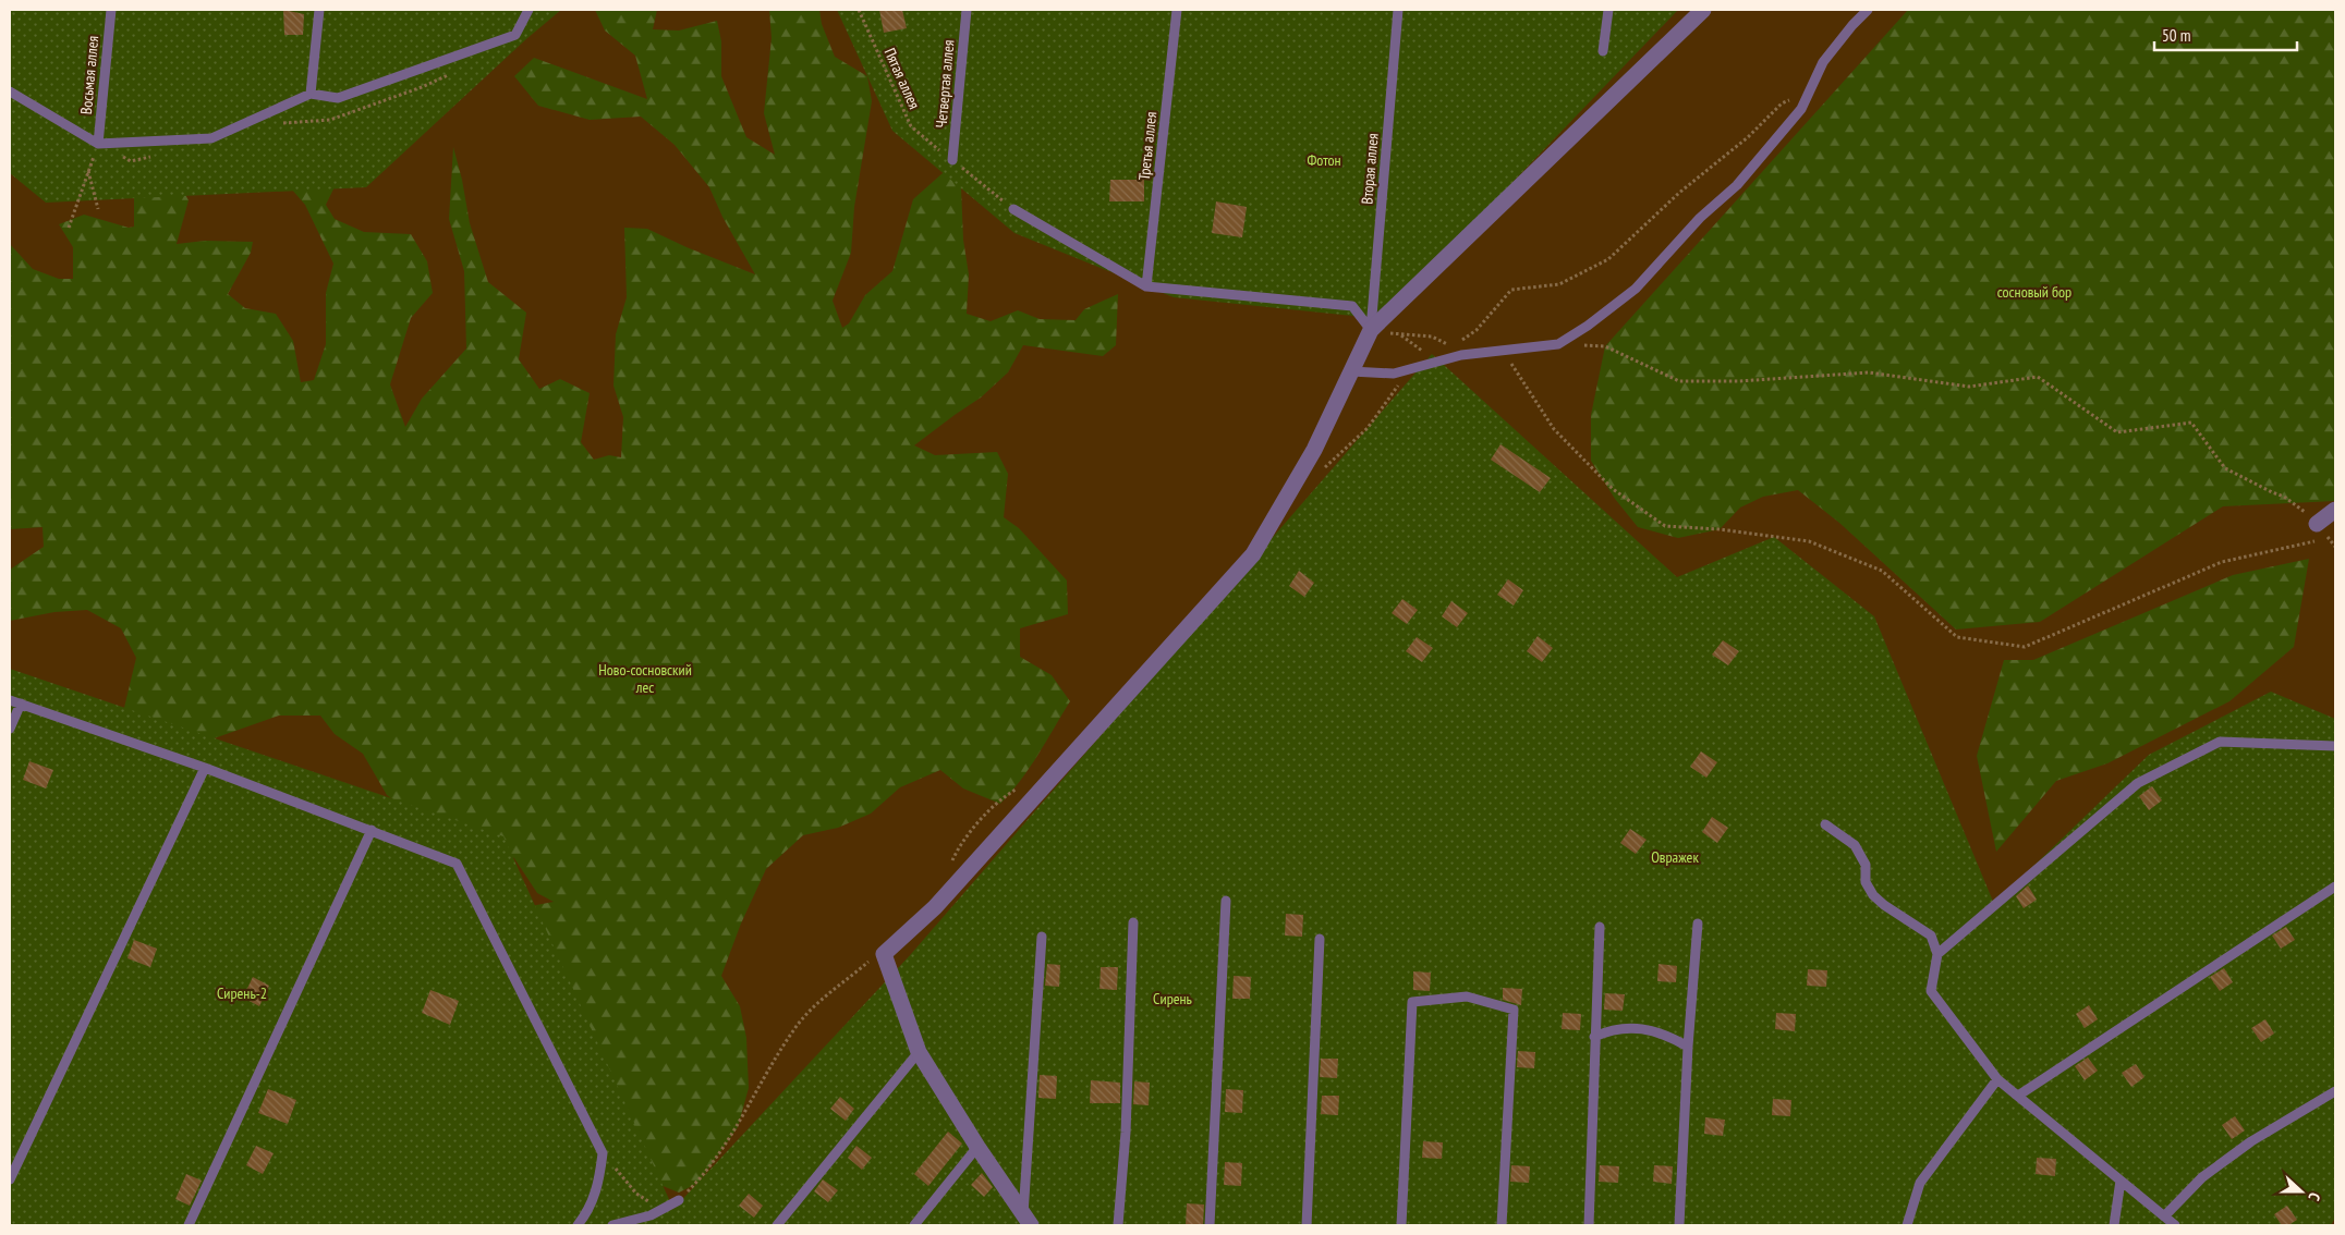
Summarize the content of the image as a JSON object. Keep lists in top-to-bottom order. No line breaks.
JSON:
{"streets":{"lane":["Восьмая аллея","Четвертая аллея","Третья аллея","Вторая аллея"],"path":["Пятая аллея"]},"crossings":[["Пятая аллея","Четвертая аллея"]],"parks":["Фотон","сосновый бор","Ново-сосновский лес","Овражек","Сирень-2","Сирень"],"scale_bar":"50 m","north":"right"}
